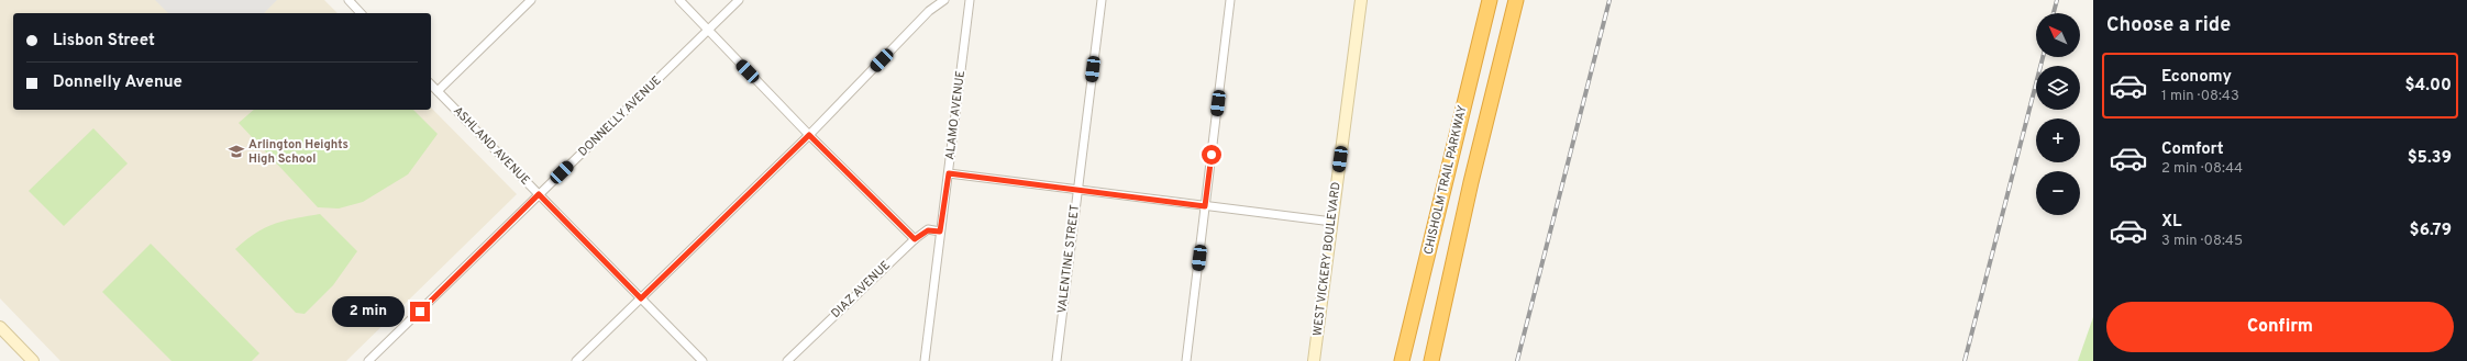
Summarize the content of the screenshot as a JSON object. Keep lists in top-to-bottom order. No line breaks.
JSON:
{"streets":{"highway":["CHISHOLM TRAIL PARKWAY"],"main road":["WEST VICKERY BOULEVARD"],"street":["ALAMO AVENUE","DONNELLY AVENUE","ASHLAND AVENUE","VALENTINE STREET","DIAZ AVENUE"]},"crossings":[["ALAMO AVENUE","DIAZ AVENUE"],["DONNELLY AVENUE","ASHLAND AVENUE"]],"places":{"school or university":["Arlington Heights High School"]},"north":"top left","page":{"heading":"Choose a ride","map_buttons":["+","−"],"banner":["Lisbon Street","Donnelly Avenue"],"list":[{"name":"Economy","note":"1 min · 08:43","value":"$4.00"},{"name":"Comfort","note":"2 min · 08:44","value":"$5.39"},{"name":"XL","note":"3 min · 08:45","value":"$6.79"}],"buttons":"Confirm","bubble":"2 min"}}
